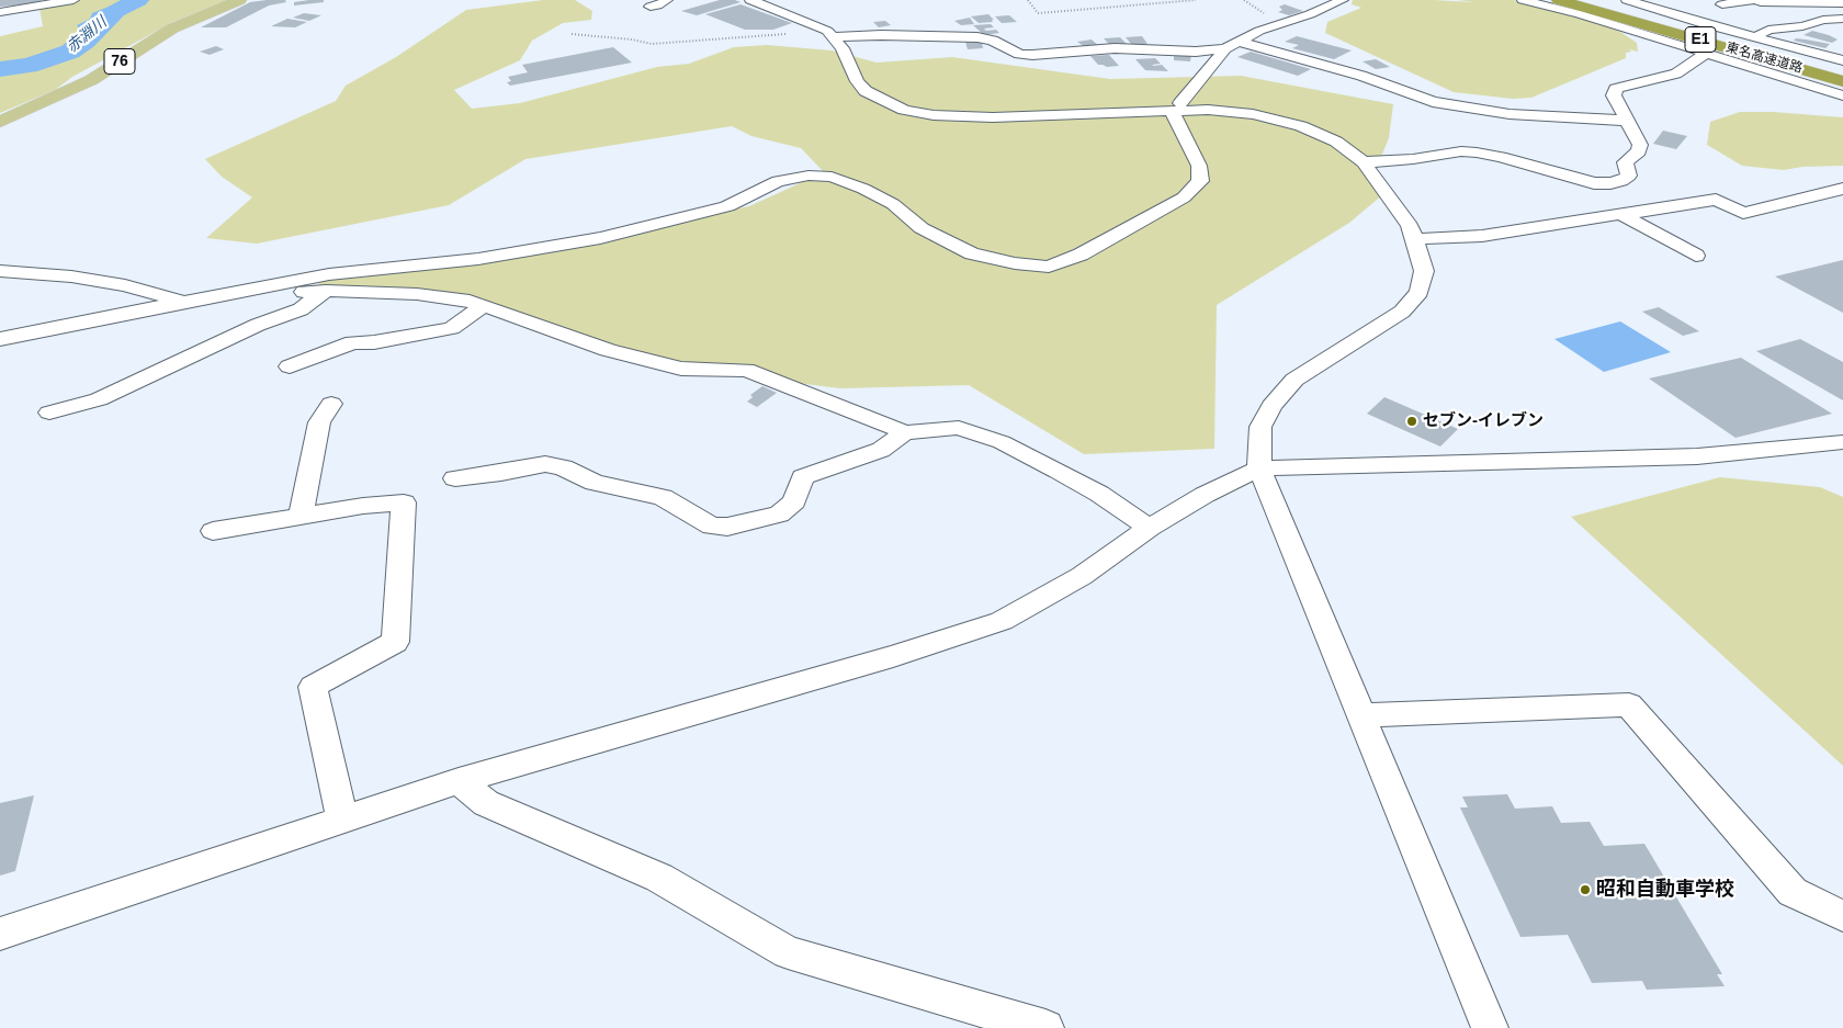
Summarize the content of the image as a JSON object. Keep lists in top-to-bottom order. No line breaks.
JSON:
{"streets":{"highway":["E1","東名高速道路"],"main road":["76"]},"water":["赤淵川"],"places":["セブン-イレブン","昭和自動車学校"]}
